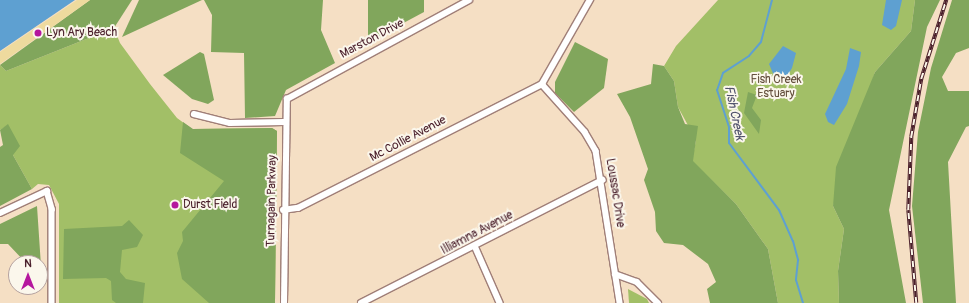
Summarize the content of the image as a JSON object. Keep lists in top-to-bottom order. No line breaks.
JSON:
{"streets":{"street":["Marston Drive","Mc Collie Avenue","Loussac Drive","Turnagain Parkway","Illiamna Avenue"]},"crossings":[["Marston Drive","Turnagain Parkway"],["Mc Collie Avenue","Loussac Drive"],["Mc Collie Avenue","Turnagain Parkway"],["Loussac Drive","Illiamna Avenue"]],"water":["Fish Creek"],"parks":["Fish Creek Estuary"],"places":["Lyn Ary Beach","Durst Field"],"north":"top"}
